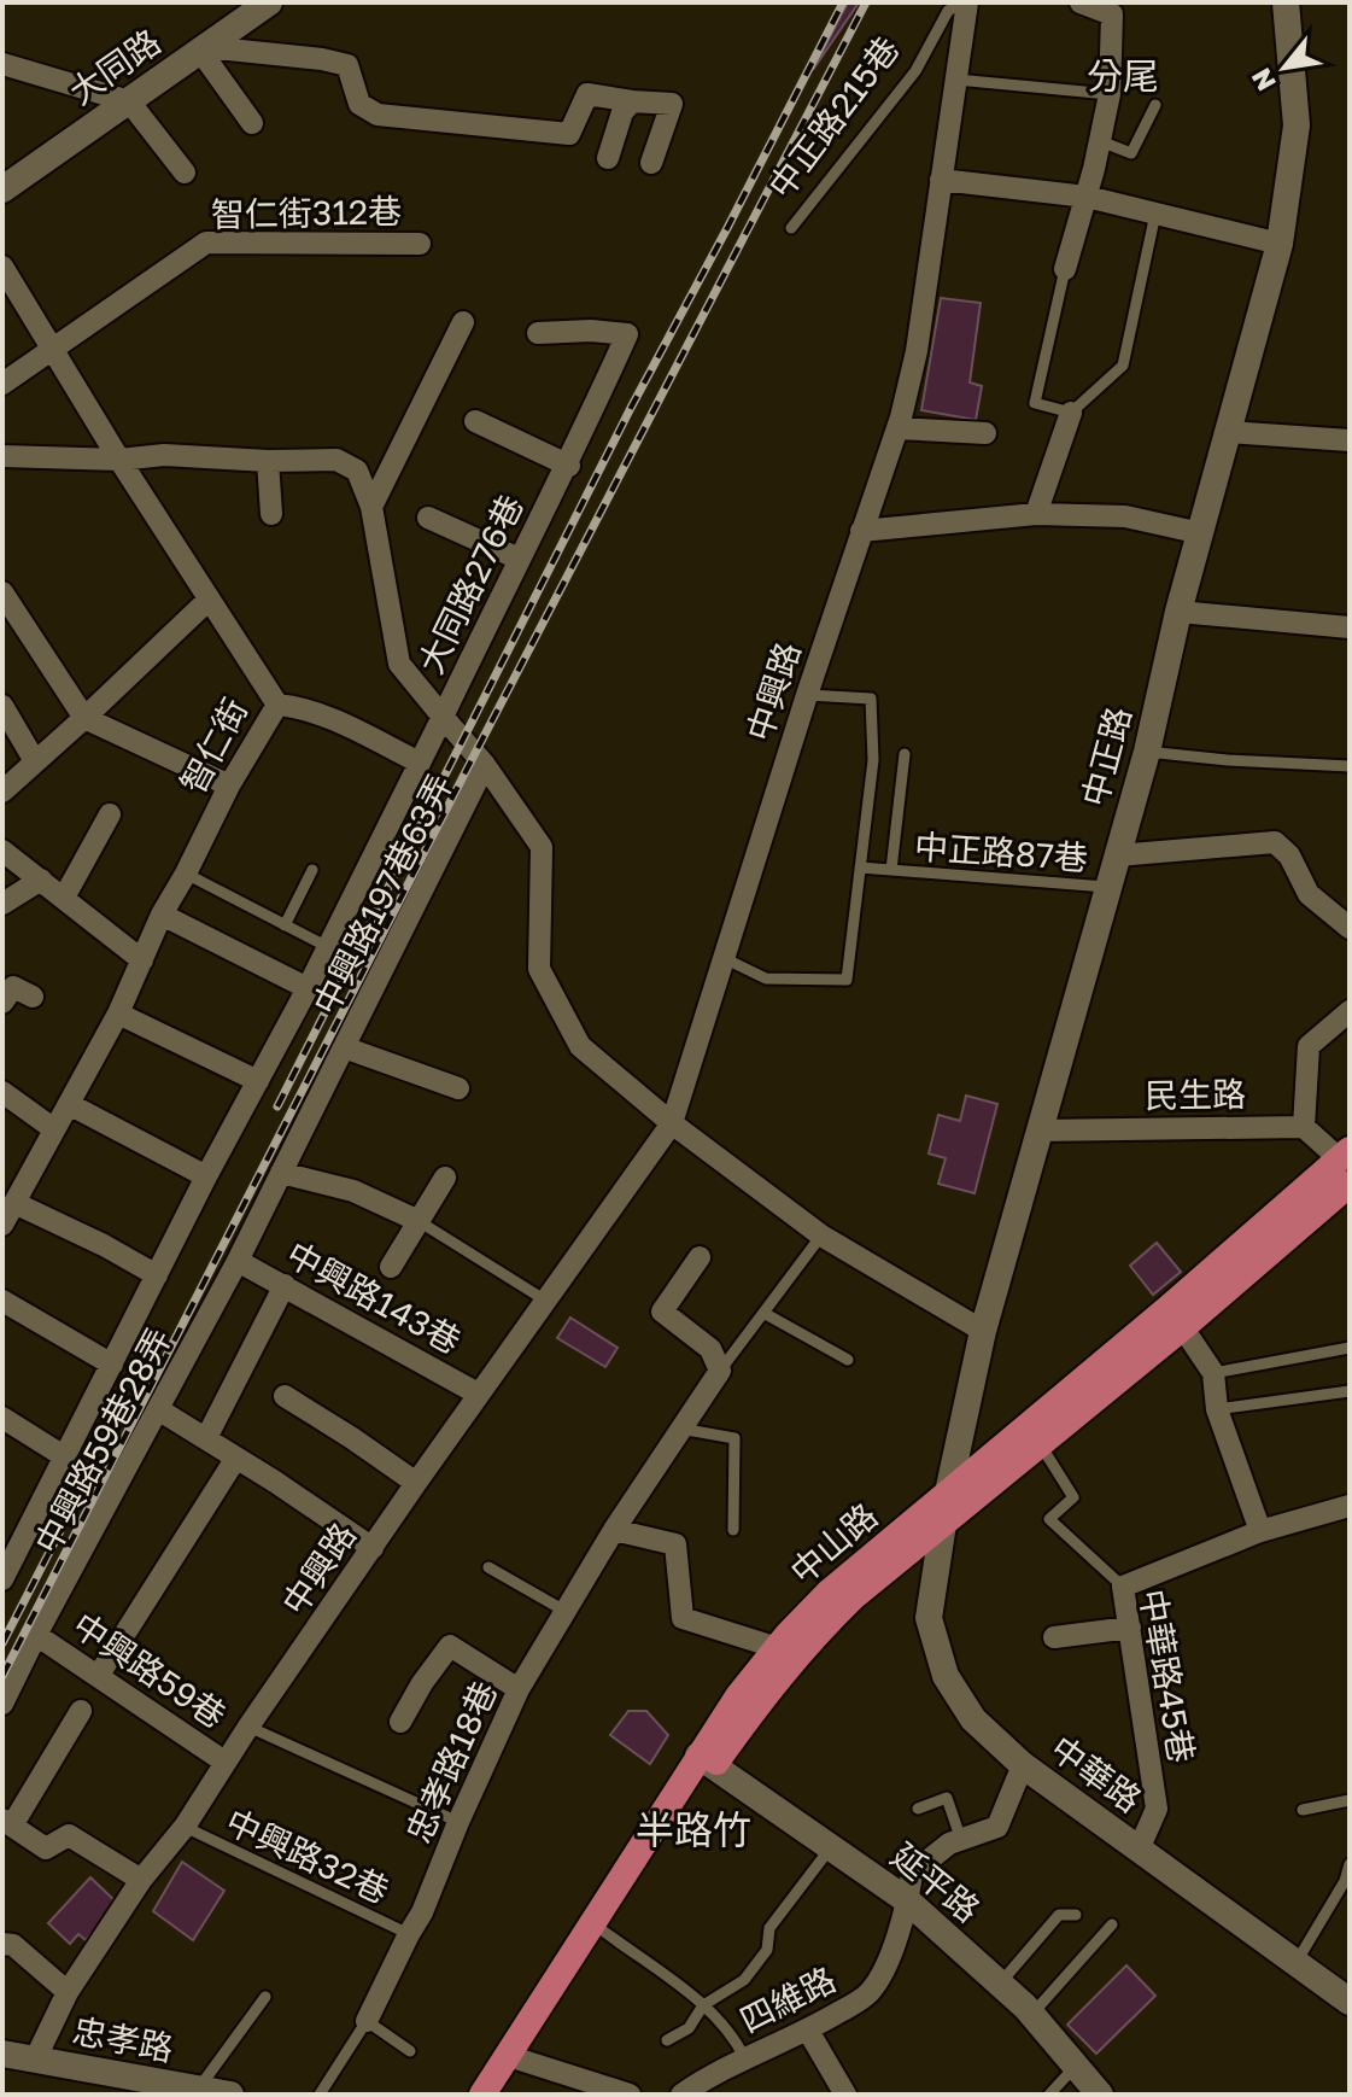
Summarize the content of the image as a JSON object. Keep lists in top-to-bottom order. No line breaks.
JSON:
{"streets":{"main road":["中山路"],"street":["大同路","智仁街312巷","大同路276巷","中興路","智仁街","中正路","中興路197巷63弄","民生路","中興路143巷","中興路59巷28弄","中興路59巷","中華路45巷","忠孝路18巷","中華路","延平路","四維路","忠孝路"],"lane":["中正路215巷","中正路87巷","中興路32巷"]},"crossings":[["智仁街312巷","智仁街"],["大同路276巷","智仁街"],["中興路","中正路87巷"],["中興路","中興路143巷"],["中興路","中興路59巷"],["中興路","中興路32巷"],["中興路","忠孝路"],["中正路","中正路87巷"],["中正路","民生路"],["中正路","中山路"],["中正路","中華路"],["中興路197巷63弄","中興路59巷28弄"],["中興路143巷","中興路59巷28弄"],["中興路59巷28弄","中興路59巷"],["中山路","中華路45巷"],["中山路","中華路"],["中山路","延平路"],["中華路45巷","中華路"],["忠孝路18巷","中興路32巷"],["中華路","四維路"],["延平路","四維路"]],"districts":["分尾","半路竹"],"north":"bottom left"}
